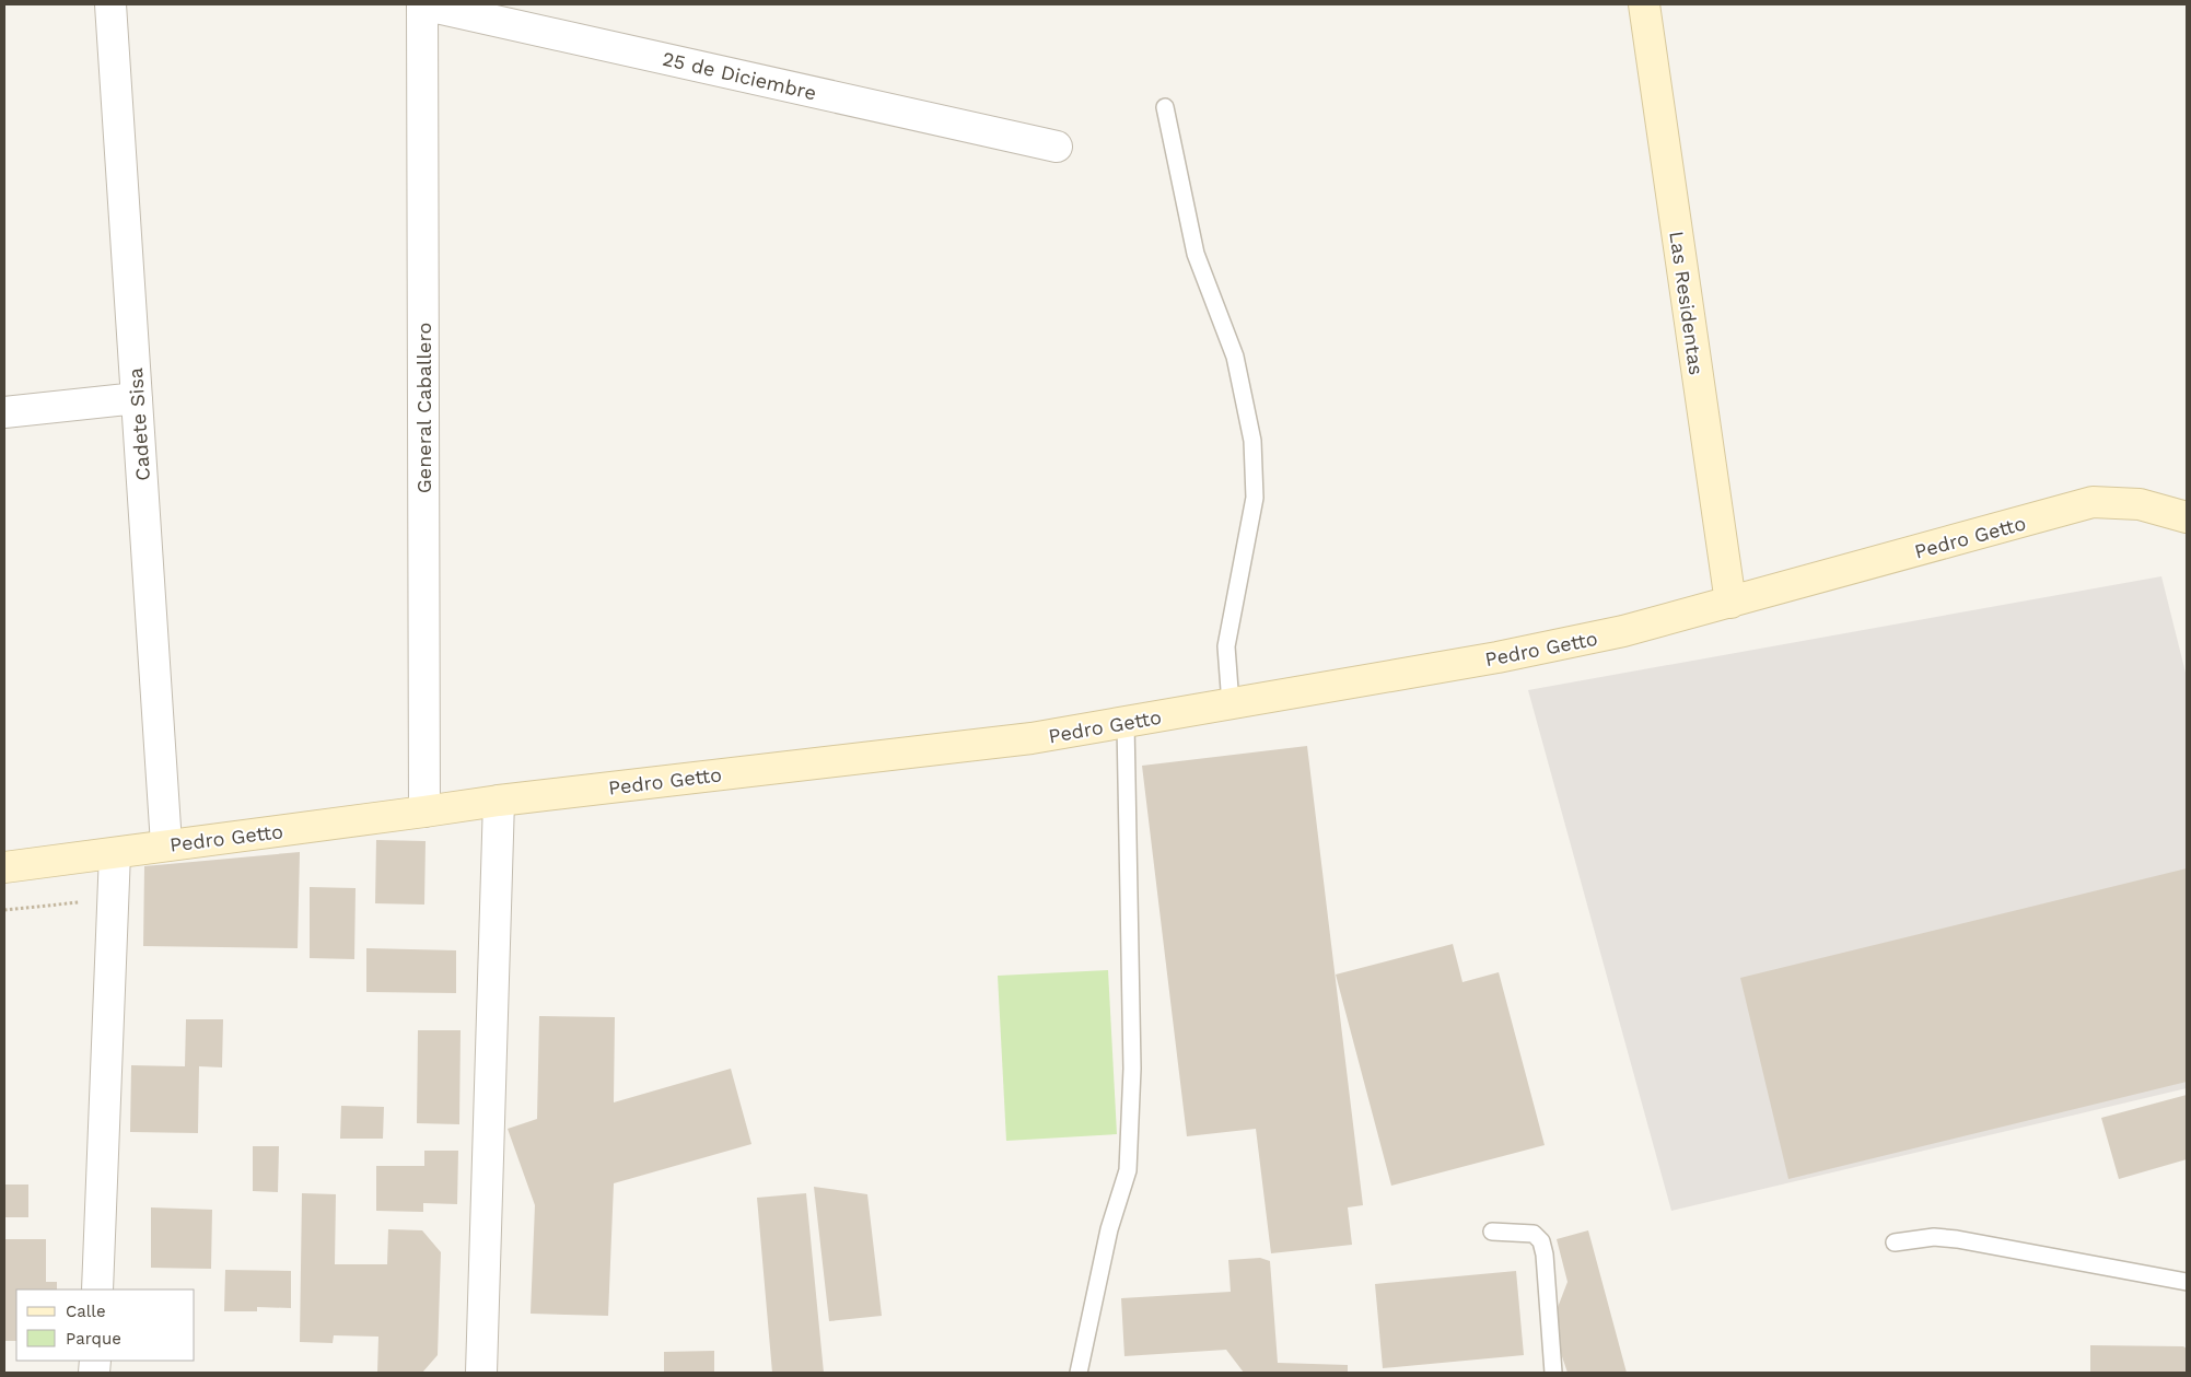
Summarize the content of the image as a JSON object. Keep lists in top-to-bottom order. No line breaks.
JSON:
{"streets":{"street":["25 de Diciembre","Las Residentas","General Caballero","Cadete Sisa","Pedro Getto"]},"crossings":[["25 de Diciembre","General Caballero"],["Las Residentas","Pedro Getto"],["General Caballero","Pedro Getto"],["Cadete Sisa","Pedro Getto"]],"legend":["Calle","Parque"]}
